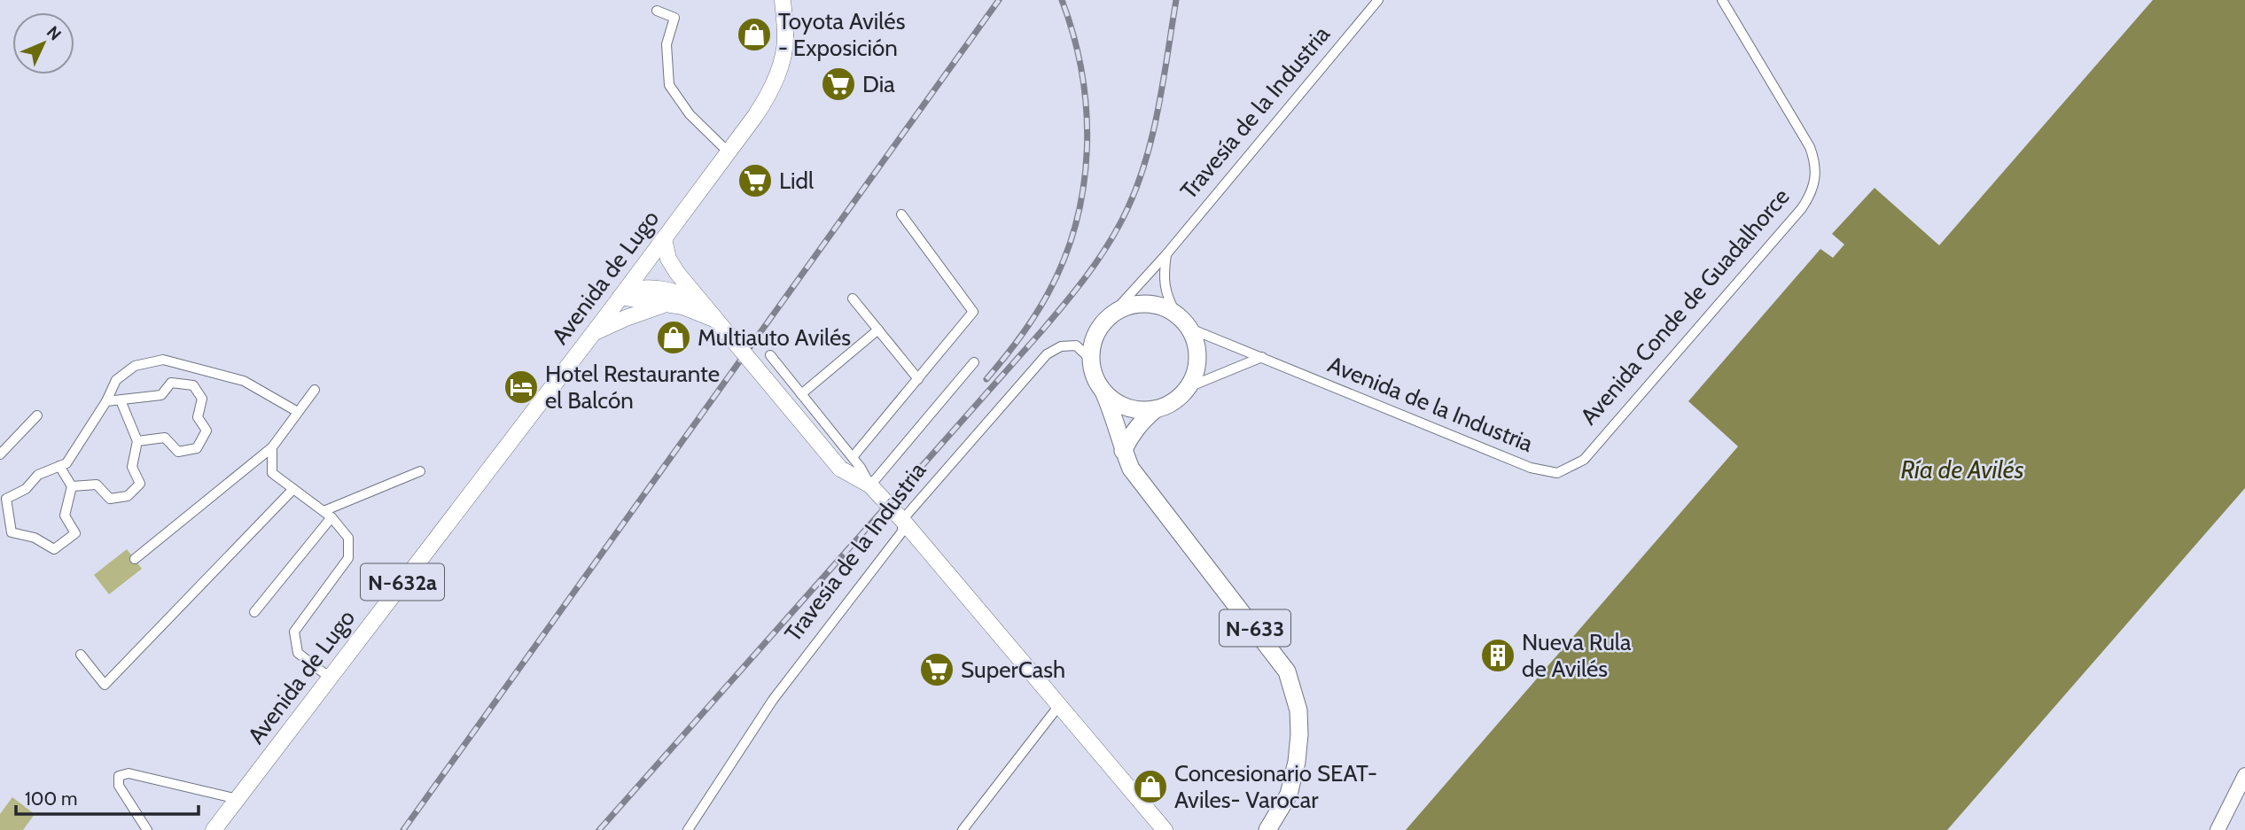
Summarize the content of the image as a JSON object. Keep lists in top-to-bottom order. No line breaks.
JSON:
{"streets":{"highway":["Travesía de la Industria","N-633"],"main road":["Avenida de Lugo","N-632a"],"street":["Avenida Conde de Guadalhorce","Avenida de la Industria"]},"crossings":[["Travesía de la Industria","Avenida de la Industria"],["Avenida Conde de Guadalhorce","Avenida de la Industria"]],"water":["Ría de Avilés"],"places":{"shop":["Toyota Avilés - Exposición","Multiauto Avilés","Concesionario SEAT- Aviles- Varocar"],"supermarket":["Dia","Lidl","SuperCash"],"hotel":["Hotel Restaurante el Balcón"],"building":["Nueva Rula de Avilés"]},"scale_bar":"100 m","north":"top right"}
